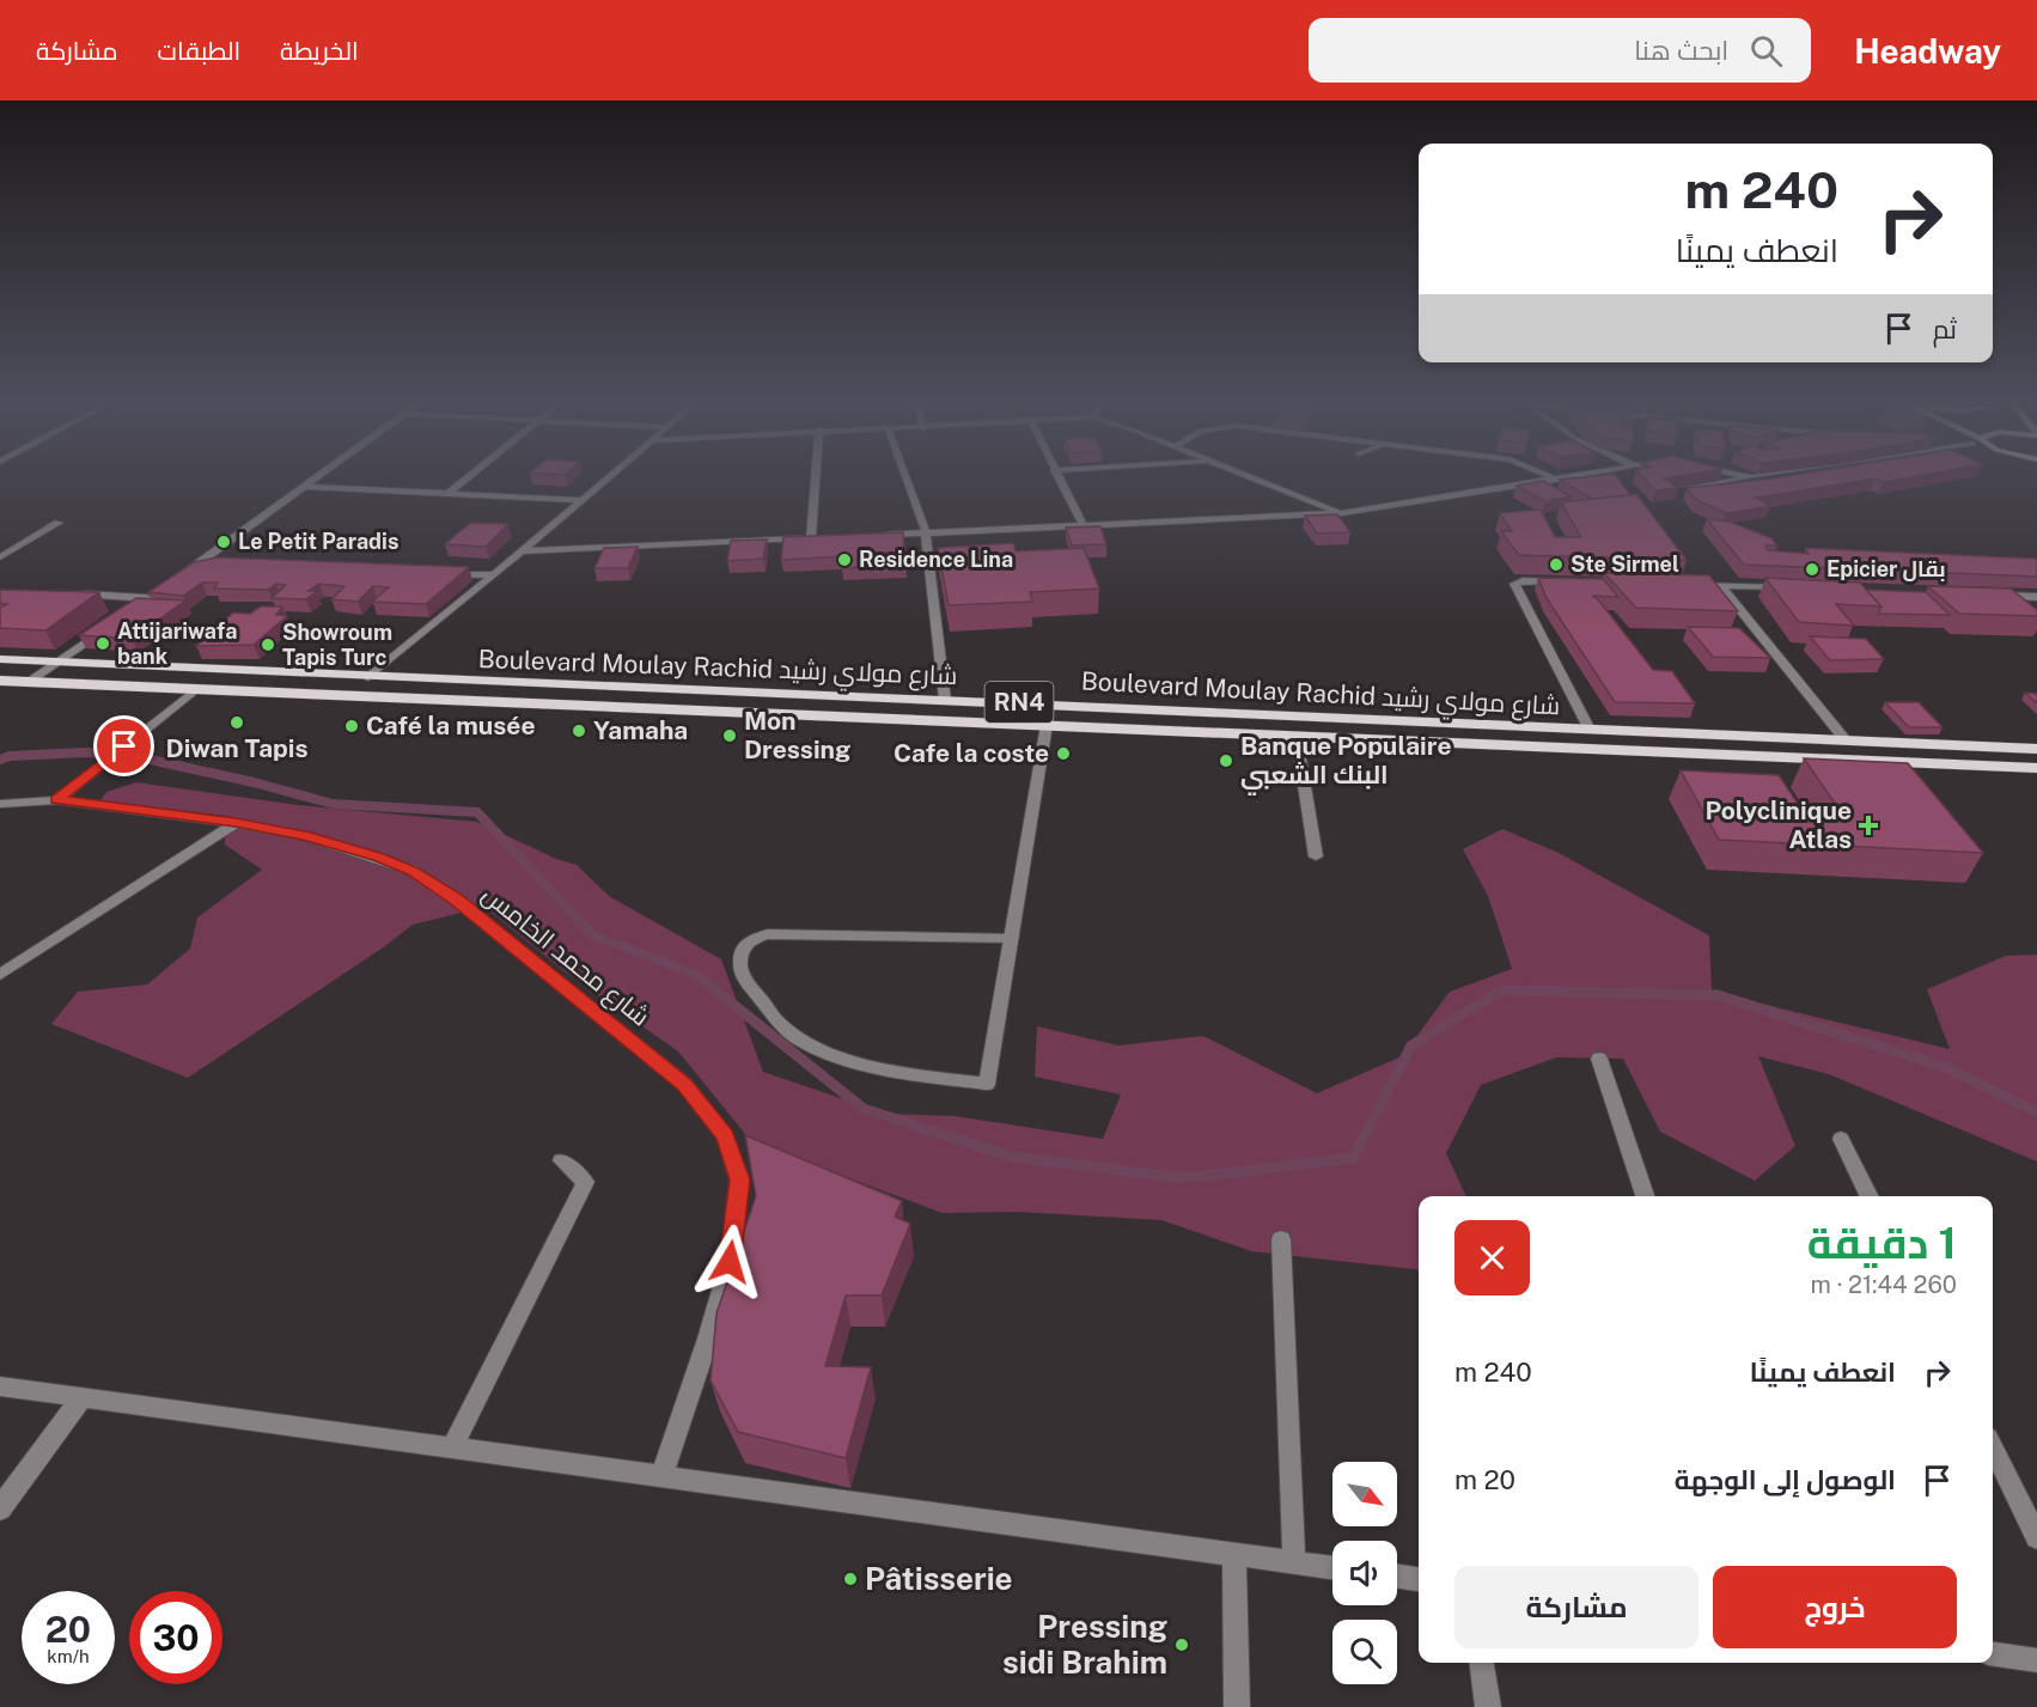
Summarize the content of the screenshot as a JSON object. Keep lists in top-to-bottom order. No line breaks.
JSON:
{"streets":{"main road":["Boulevard Moulay Rachid شارع مولاي رشيد","RN4"],"street":["شارع محمد الخامس"]},"places":{"other":["Le Petit Paradis","Residence Lina","Ste Sirmel","Epicier بقال","Attijariwafa bank","Showroum Tapis Turc","Diwan Tapis","Café la musée","Yamaha","Mon Dressing","Cafe la coste","Banque Populaire البنك الشعبي","Pâtisserie","Pressing sidi Brahim"],"health":["Polyclinique Atlas"]},"north":"bottom right","page":{"header":"Headway","search":"ابحث هنا","nav":["الخريطة","الطبقات","مشاركة"],"turn":["240 m","انعطف يمينًا"],"then":"ثم","heading":["1 دقيقة","260 m · 21:44"],"list":[{"name":"انعطف يمينًا","value":"240 m"},{"name":"الوصول إلى الوجهة","value":"20 m"}],"buttons":["خروج","مشاركة"],"speed":"20 km/h","limit":"30"}}
